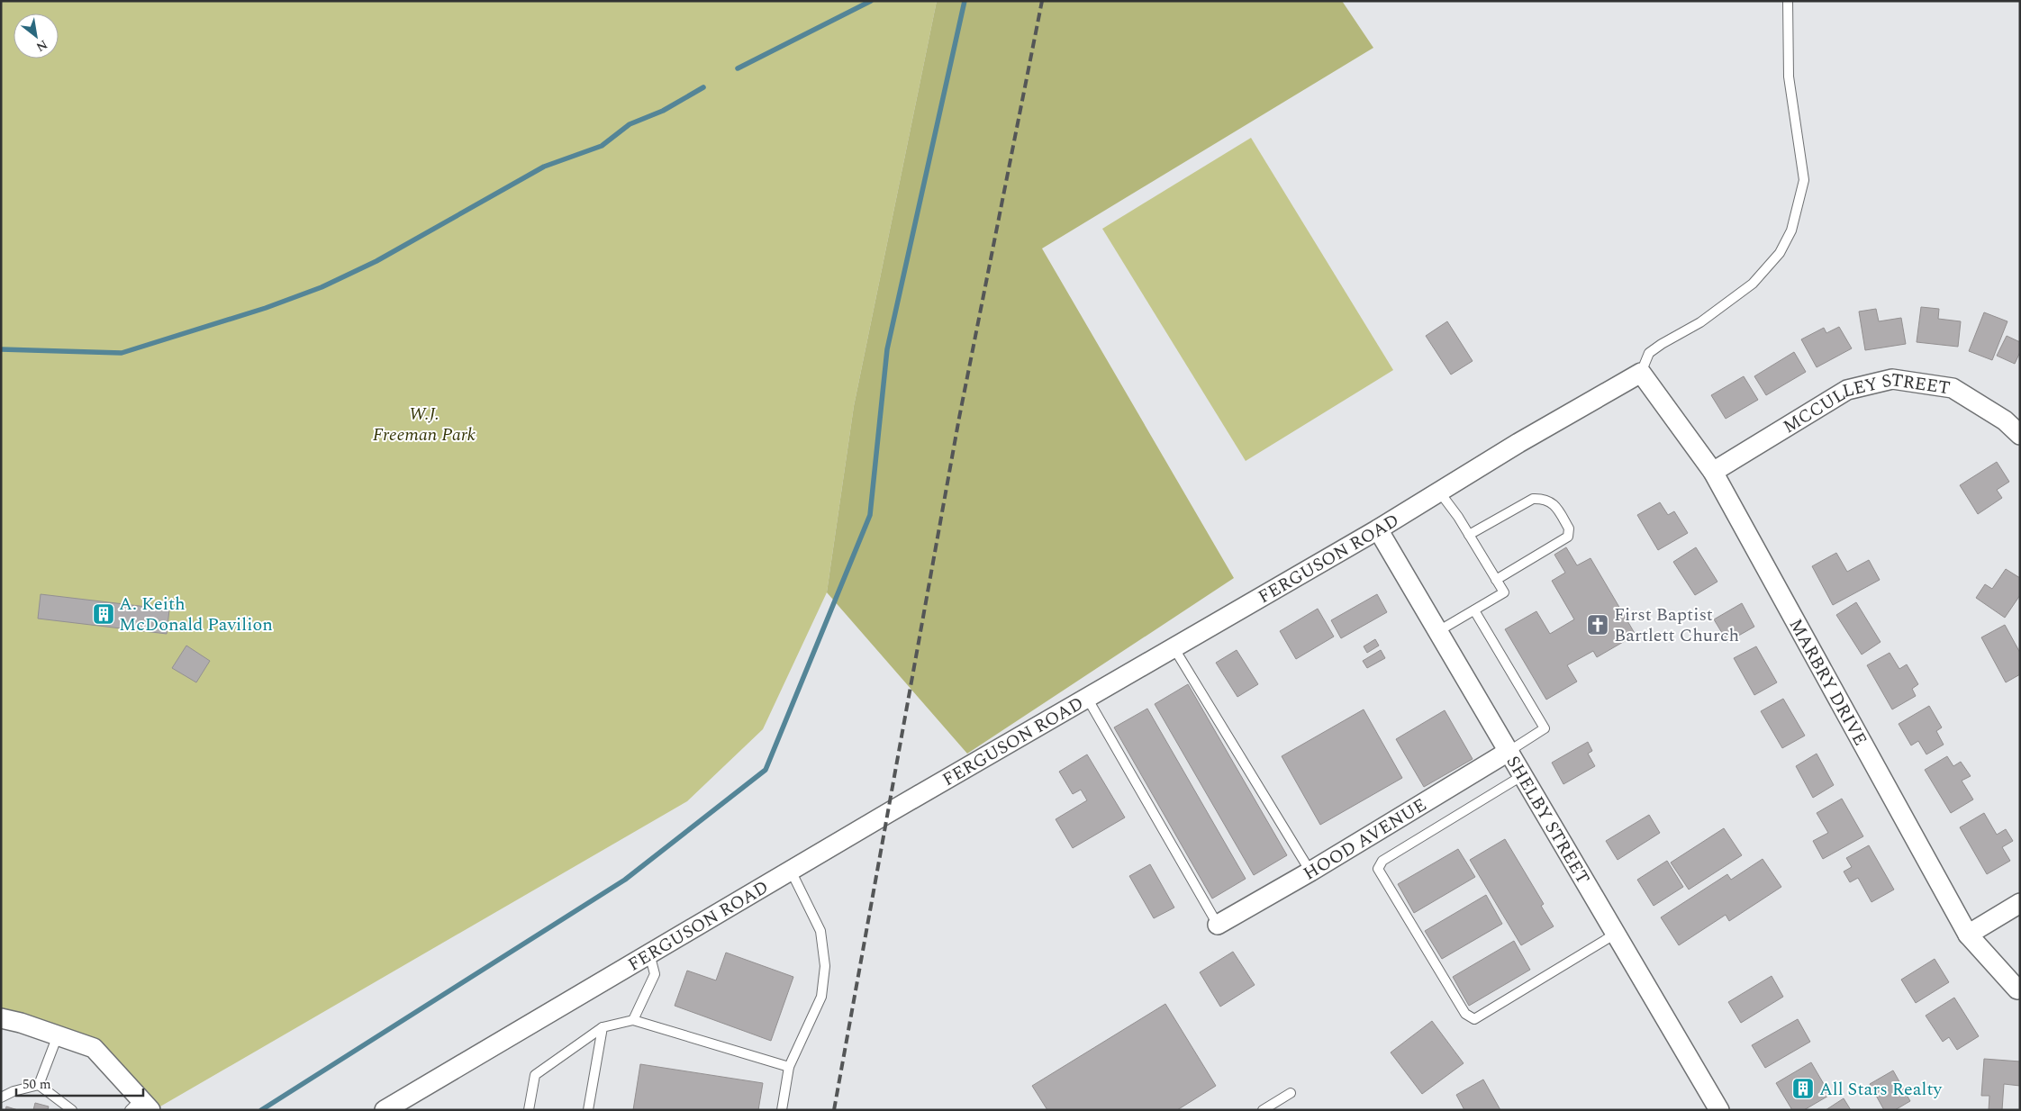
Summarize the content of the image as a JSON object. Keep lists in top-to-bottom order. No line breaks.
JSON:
{"streets":{"street":["MCCULLEY STREET","FERGUSON ROAD","MARBRY DRIVE","SHELBY STREET","HOOD AVENUE"]},"crossings":[["MCCULLEY STREET","MARBRY DRIVE"],["FERGUSON ROAD","MARBRY DRIVE"],["FERGUSON ROAD","SHELBY STREET"],["SHELBY STREET","HOOD AVENUE"]],"parks":["W.J. Freeman Park"],"places":{"building":["A. Keith McDonald Pavilion","All Stars Realty"],"church":["First Baptist Bartlett Church"]},"scale_bar":"50 m","north":"bottom right"}
